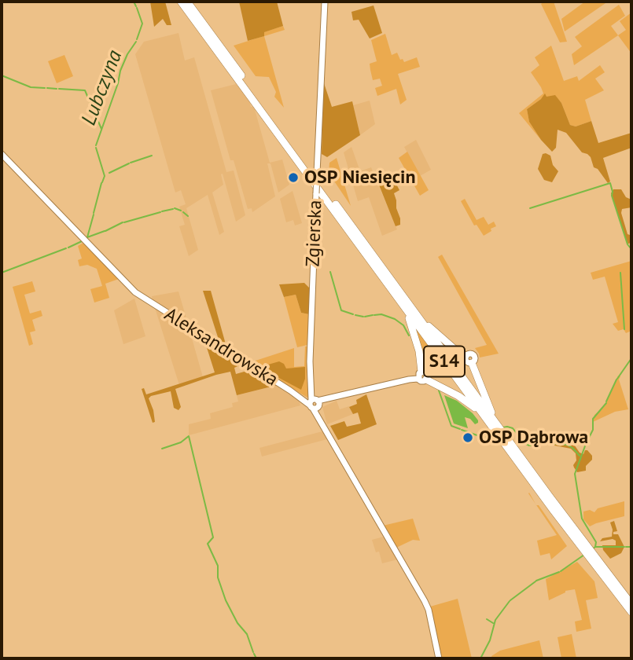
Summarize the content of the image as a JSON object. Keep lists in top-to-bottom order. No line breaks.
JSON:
{"streets":{"highway":["S14"],"main road":["Zgierska","Aleksandrowska"]},"crossings":[["Zgierska","Aleksandrowska"]],"water":["Lubczyna"],"places":["OSP Niesięcin","OSP Dąbrowa"]}
